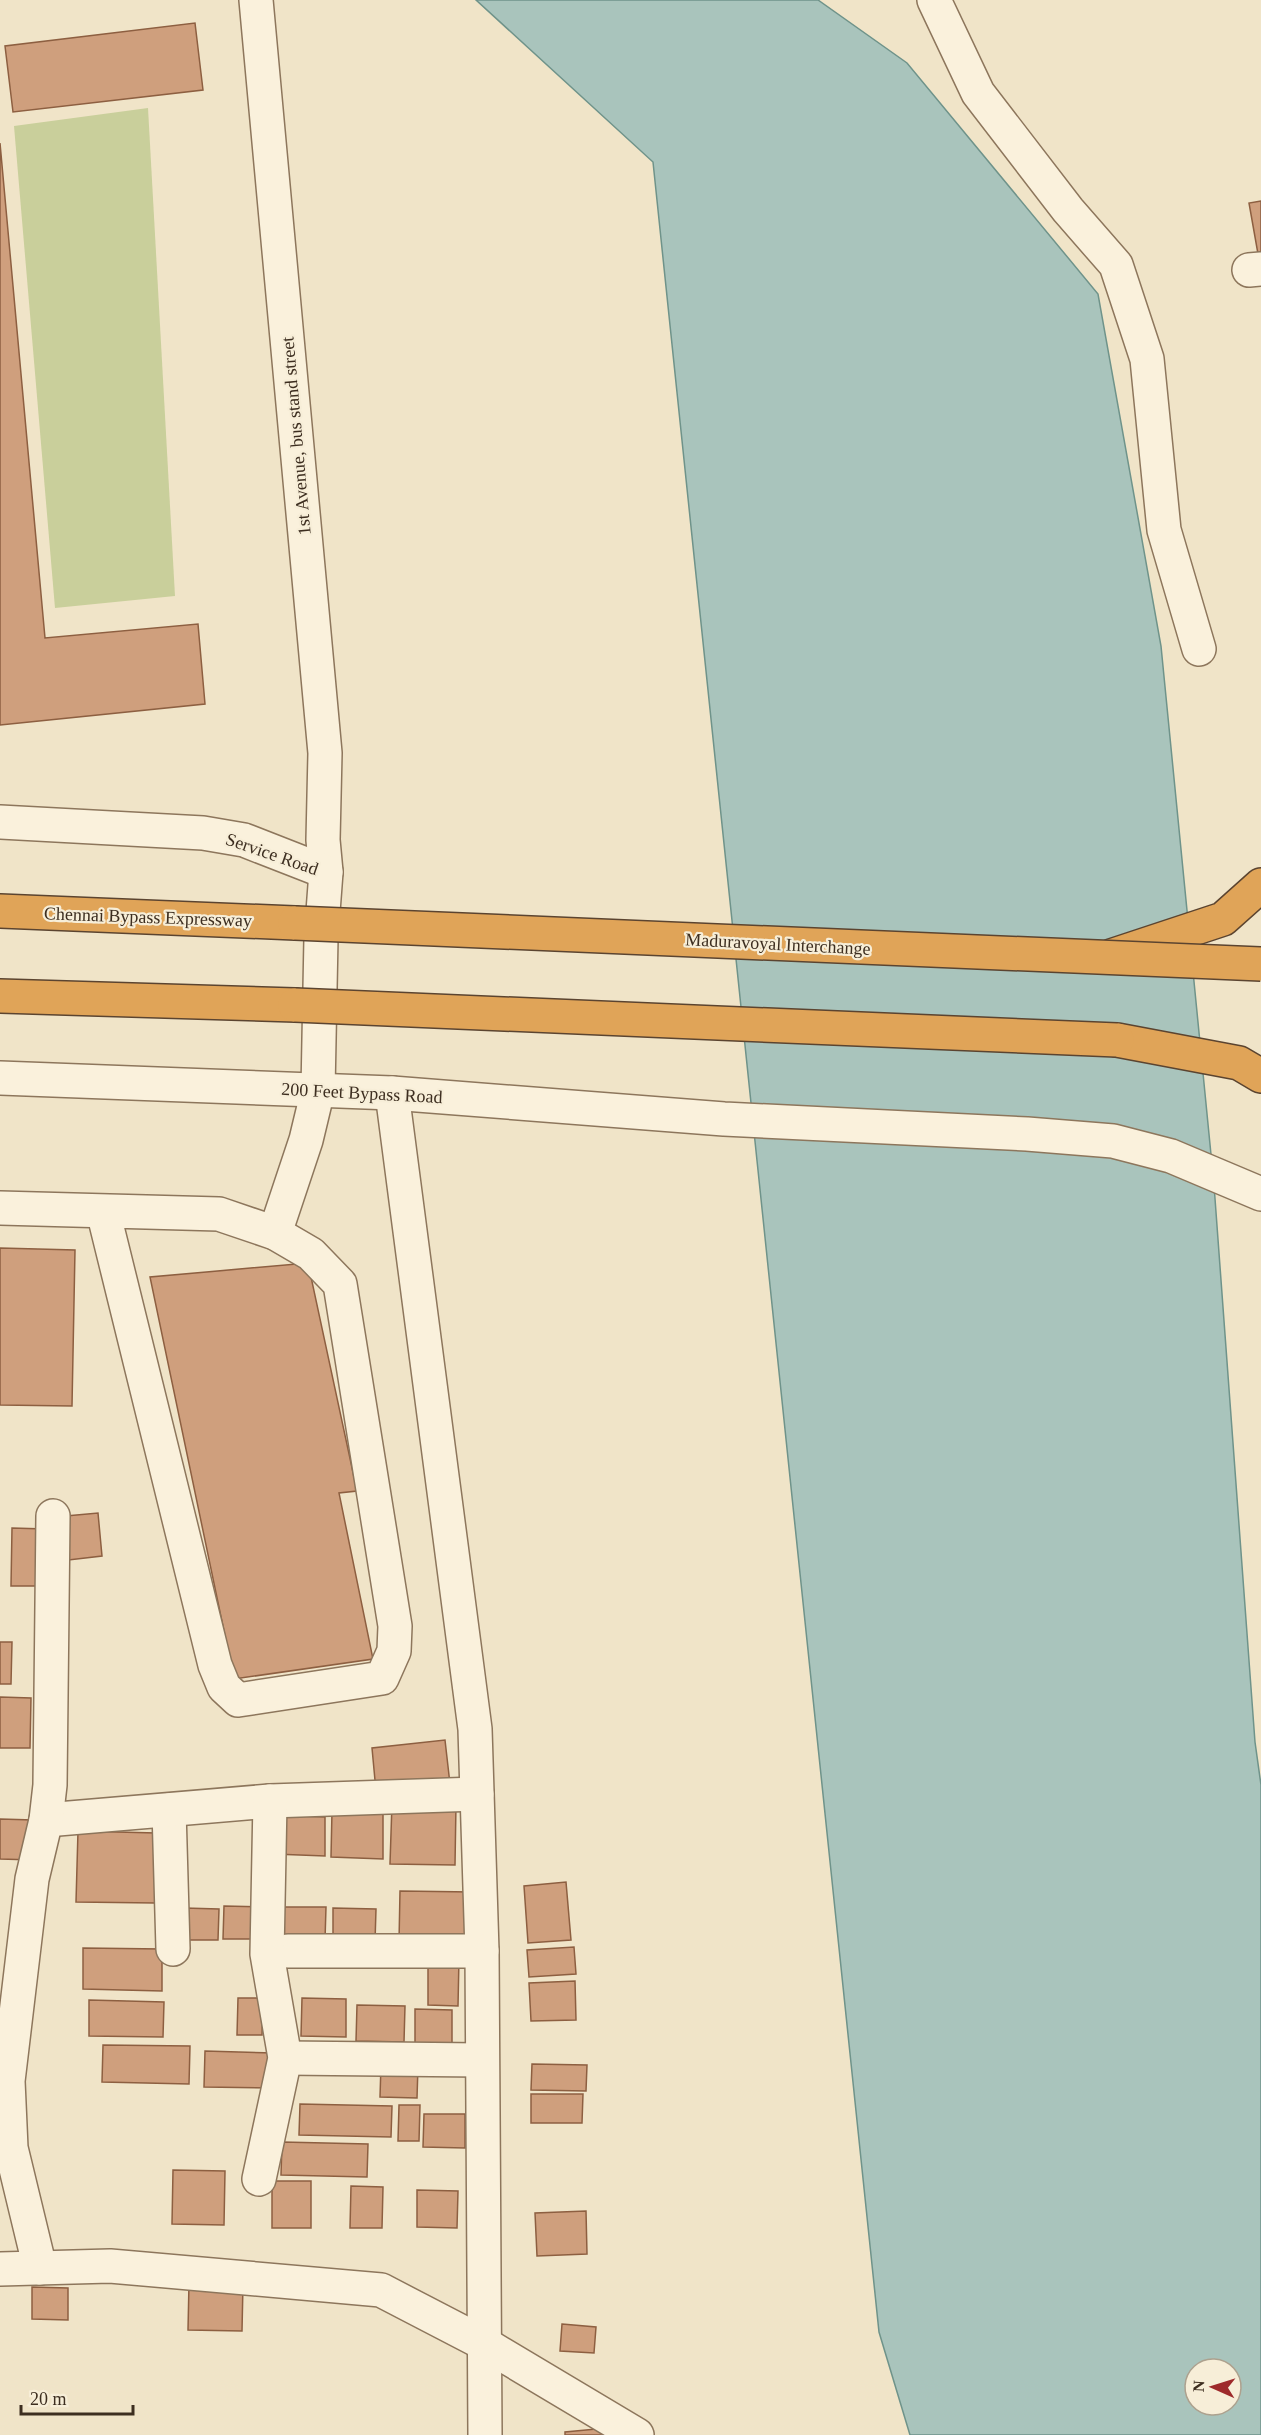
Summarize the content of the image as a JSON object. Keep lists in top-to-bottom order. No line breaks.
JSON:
{"streets":{"highway":["Chennai Bypass Expressway","Maduravoyal Interchange"],"street":["1st Avenue, bus stand street","Service Road","200 Feet Bypass Road"]},"crossings":[["1st Avenue, bus stand street","Service Road"],["Service Road","200 Feet Bypass Road"],["Chennai Bypass Expressway","Maduravoyal Interchange"]],"scale_bar":"20 m","north":"left"}
